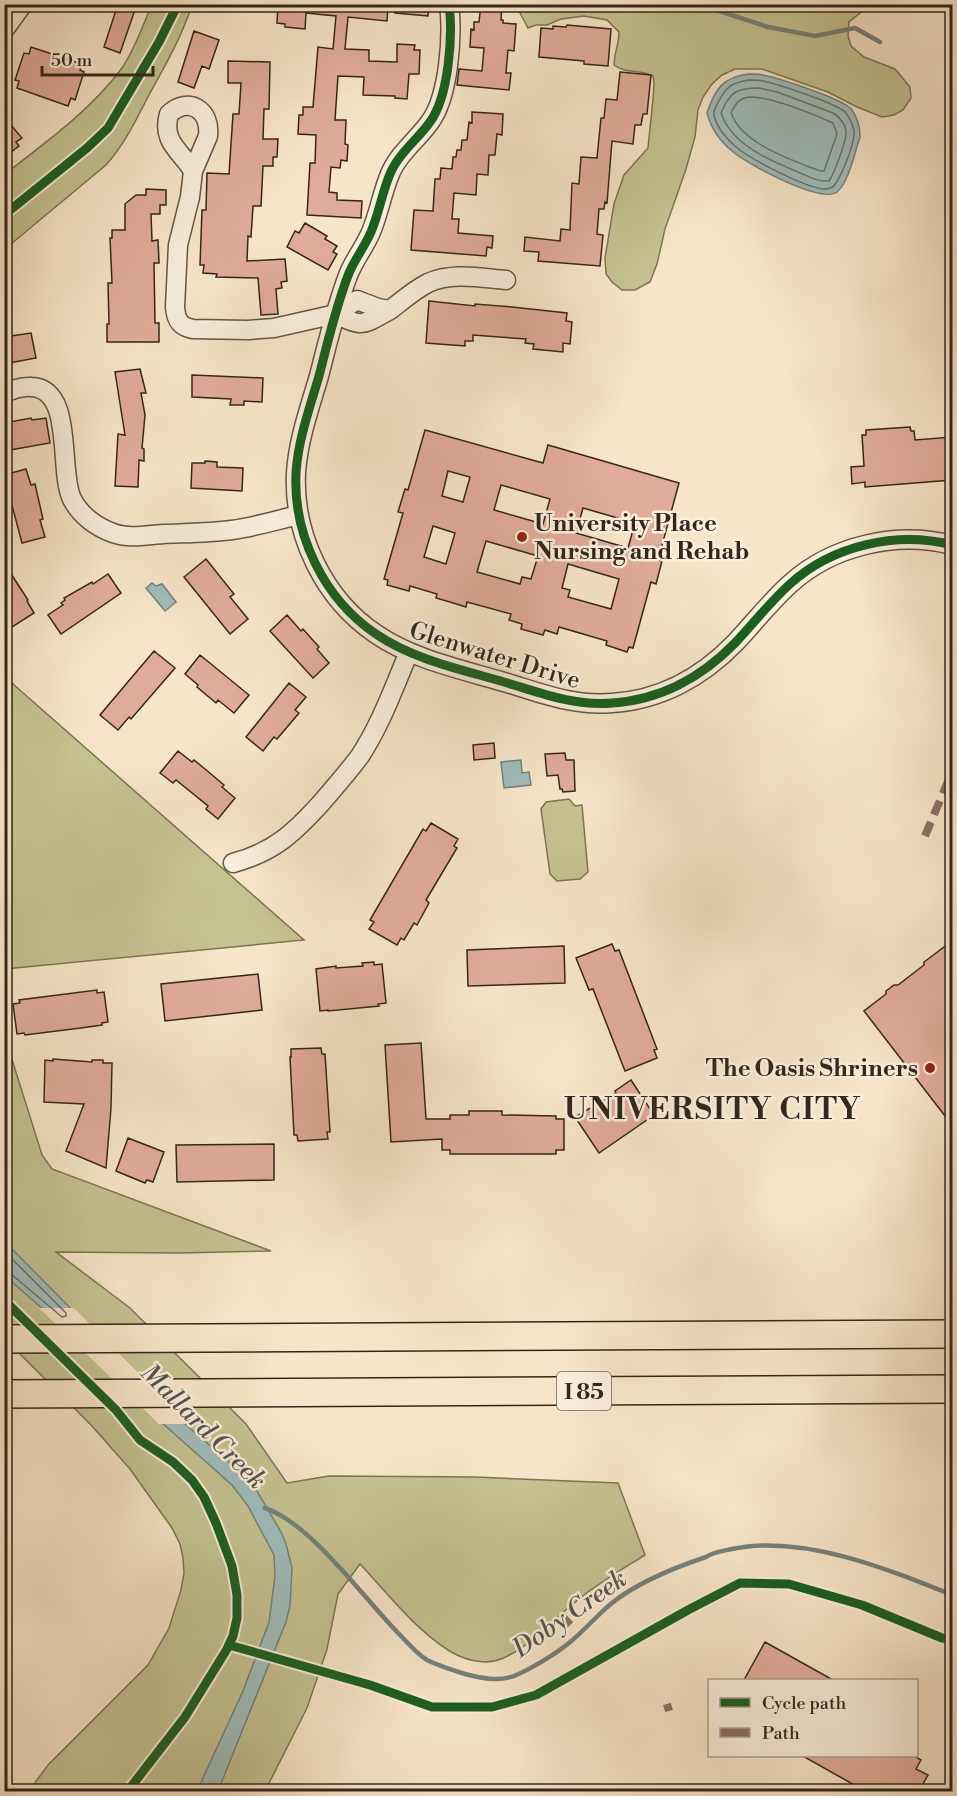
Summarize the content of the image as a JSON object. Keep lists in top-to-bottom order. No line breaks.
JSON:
{"streets":{"highway":["I 85"],"street":["Glenwater Drive"]},"districts":["UNIVERSITY CITY"],"water":["Mallard Creek","Doby Creek"],"places":["University Place Nursing and Rehab","The Oasis Shriners"],"legend":["Cycle path","Path"],"scale_bar":"50 m"}
